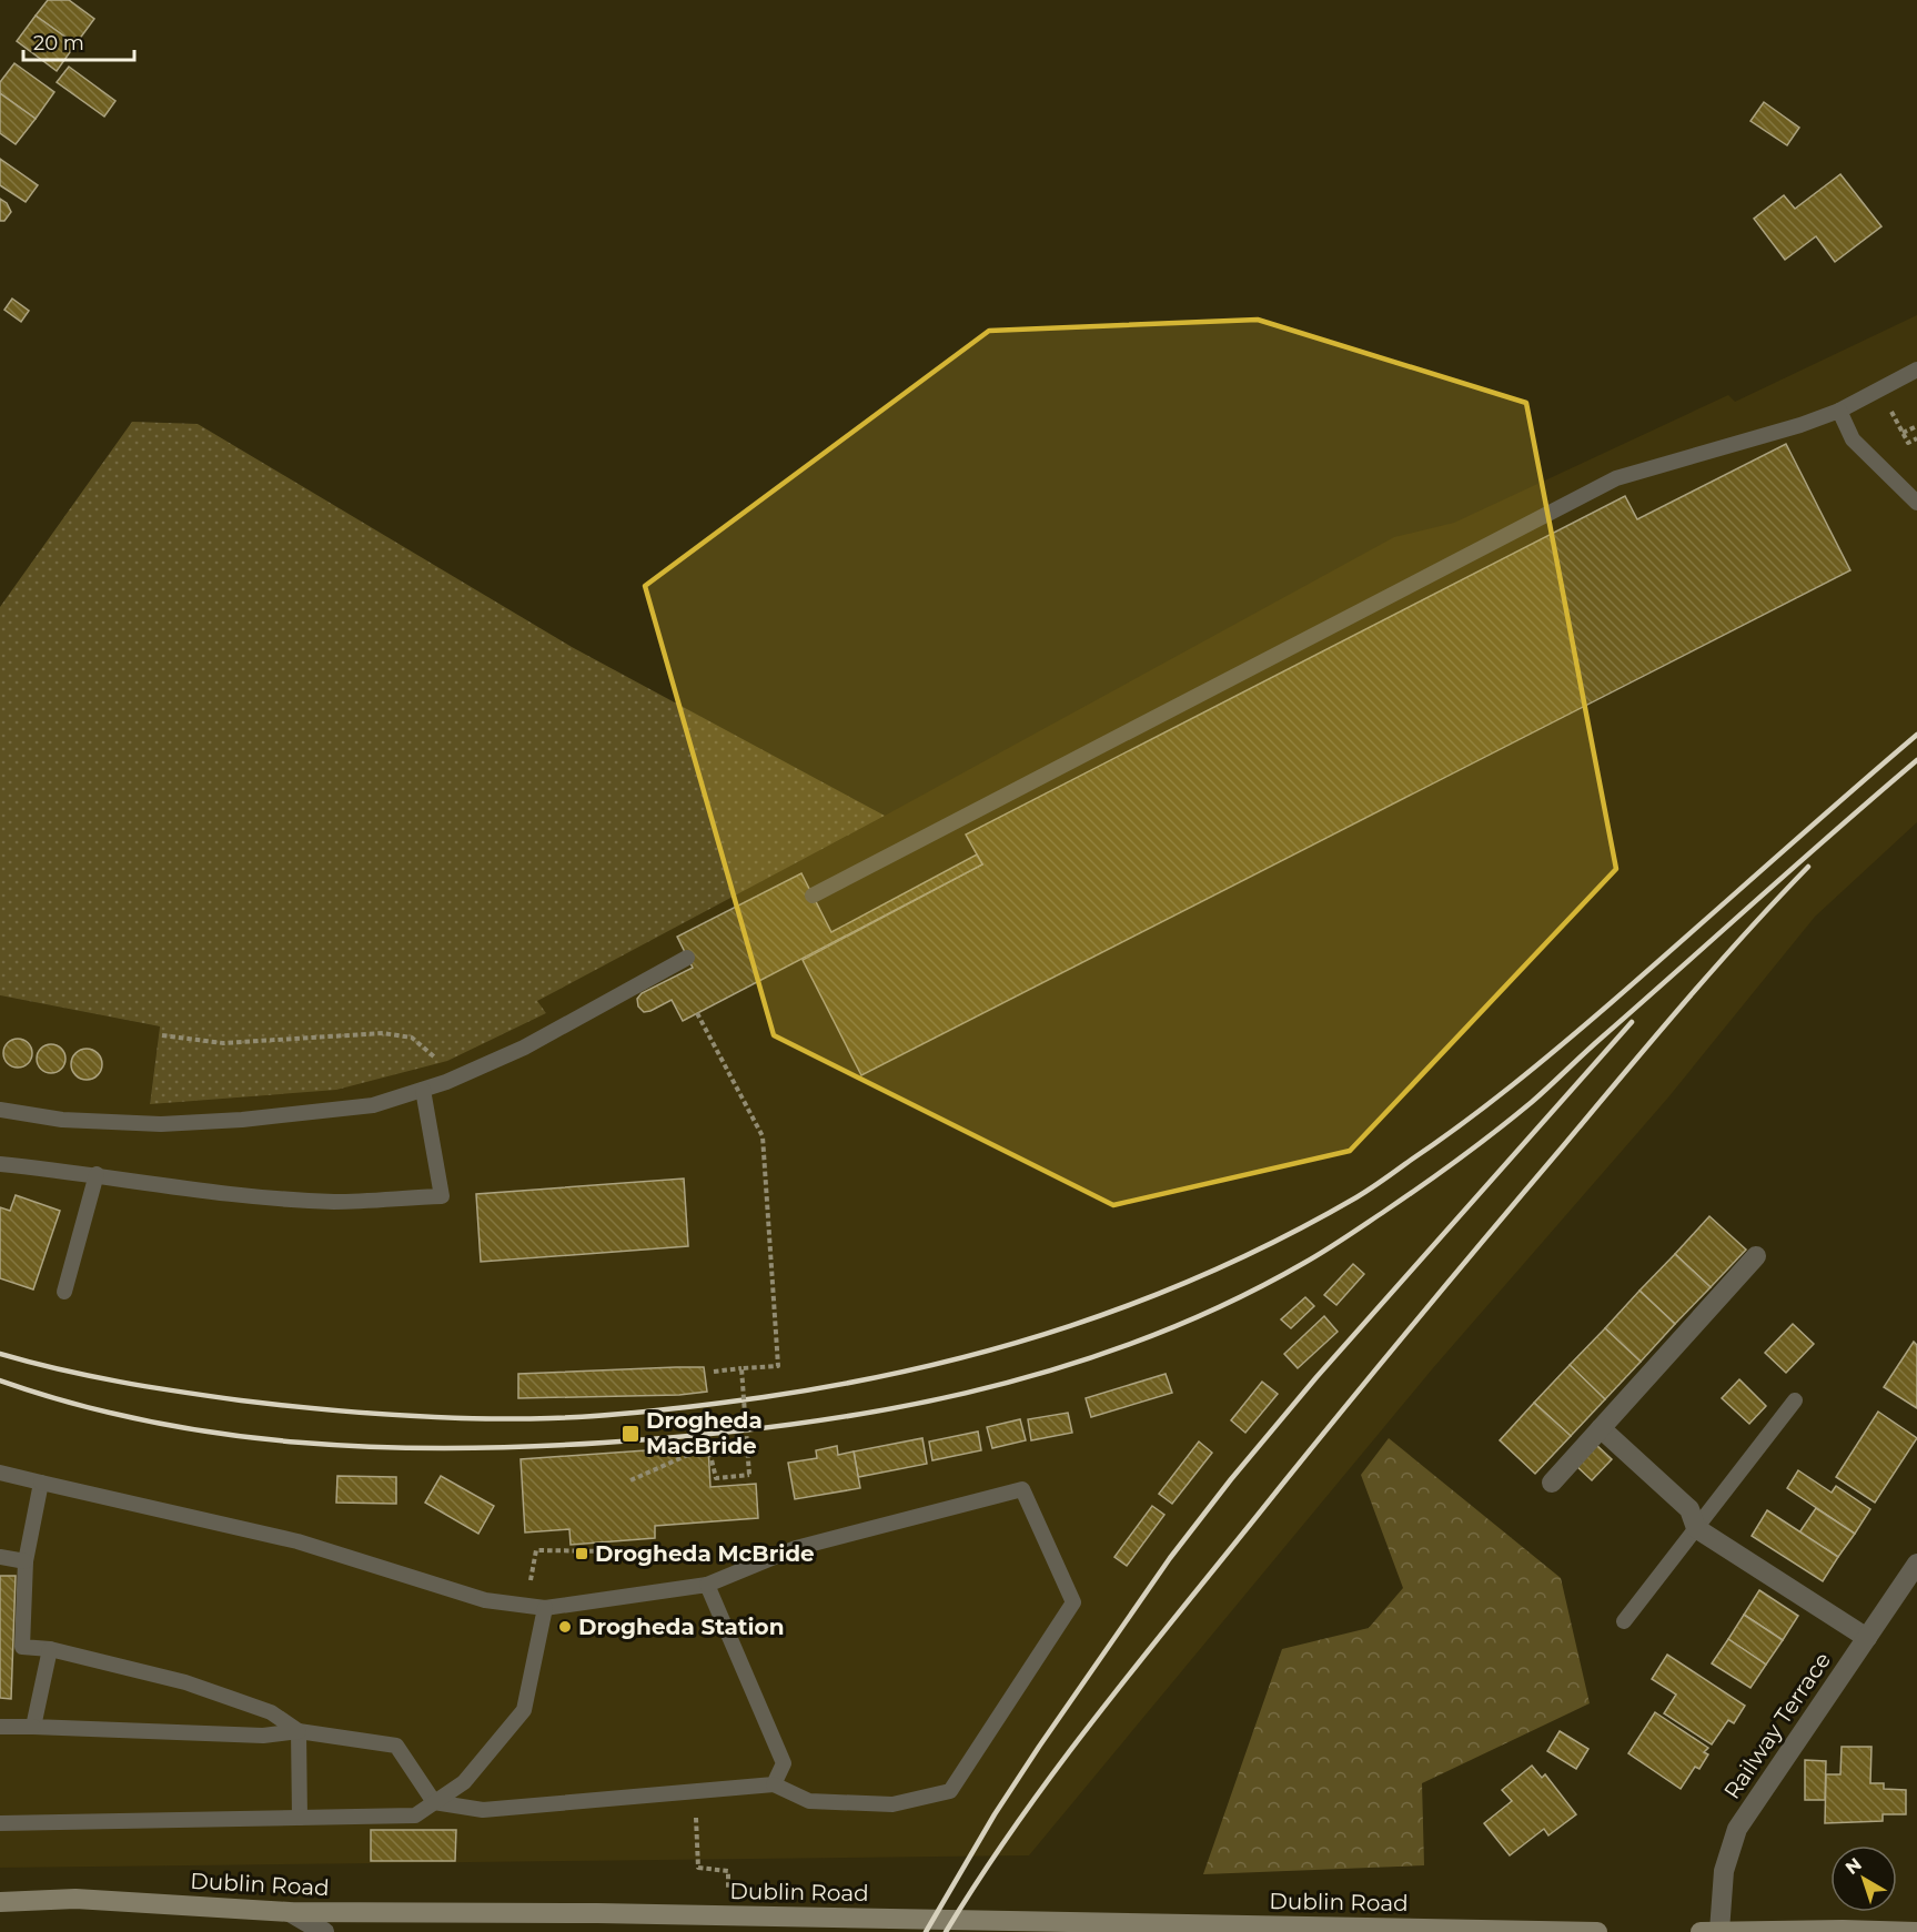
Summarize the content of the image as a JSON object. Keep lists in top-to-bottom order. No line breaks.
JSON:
{"streets":{"main road":["Dublin Road"],"street":["Railway Terrace"]},"places":{"transit":["Drogheda MacBride","Drogheda McBride"],"other":["Drogheda Station"]},"scale_bar":"20 m","north":"top left"}
